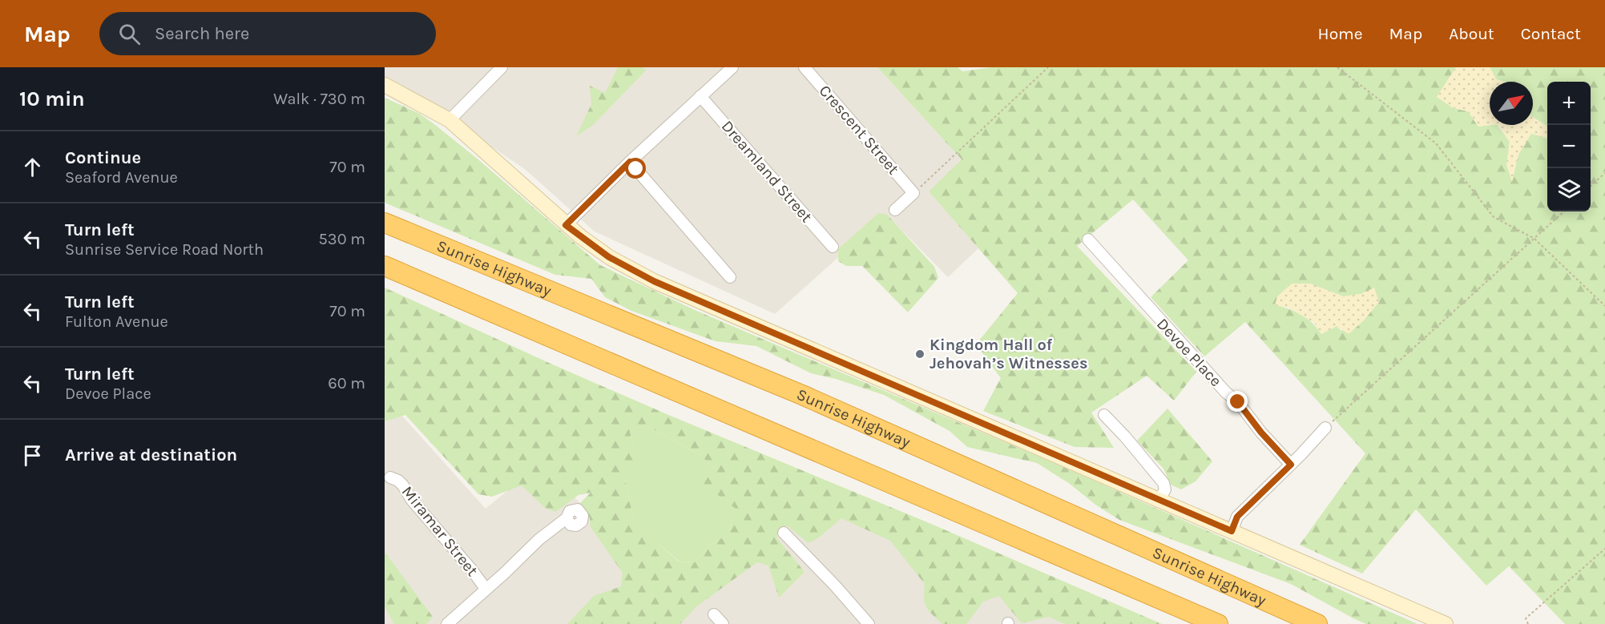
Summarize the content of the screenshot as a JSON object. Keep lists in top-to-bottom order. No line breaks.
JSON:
{"streets":{"highway":["Sunrise Highway"],"street":["Crescent Street","Dreamland Street","Devoe Place","Miramar Street"]},"places":["Kingdom Hall of Jehovah’s Witnesses"],"north":"top right","page":{"header":"Map","search":"Search here","nav":["Home","Map","About","Contact"],"heading":["10 min","Walk · 730 m"],"map_buttons":["+","−"],"list":[["Continue","Seaford Avenue","70 m"],["Turn left","Sunrise Service Road North","530 m"],["Turn left","Fulton Avenue","70 m"],["Turn left","Devoe Place","60 m"],"Arrive at destination"]}}
